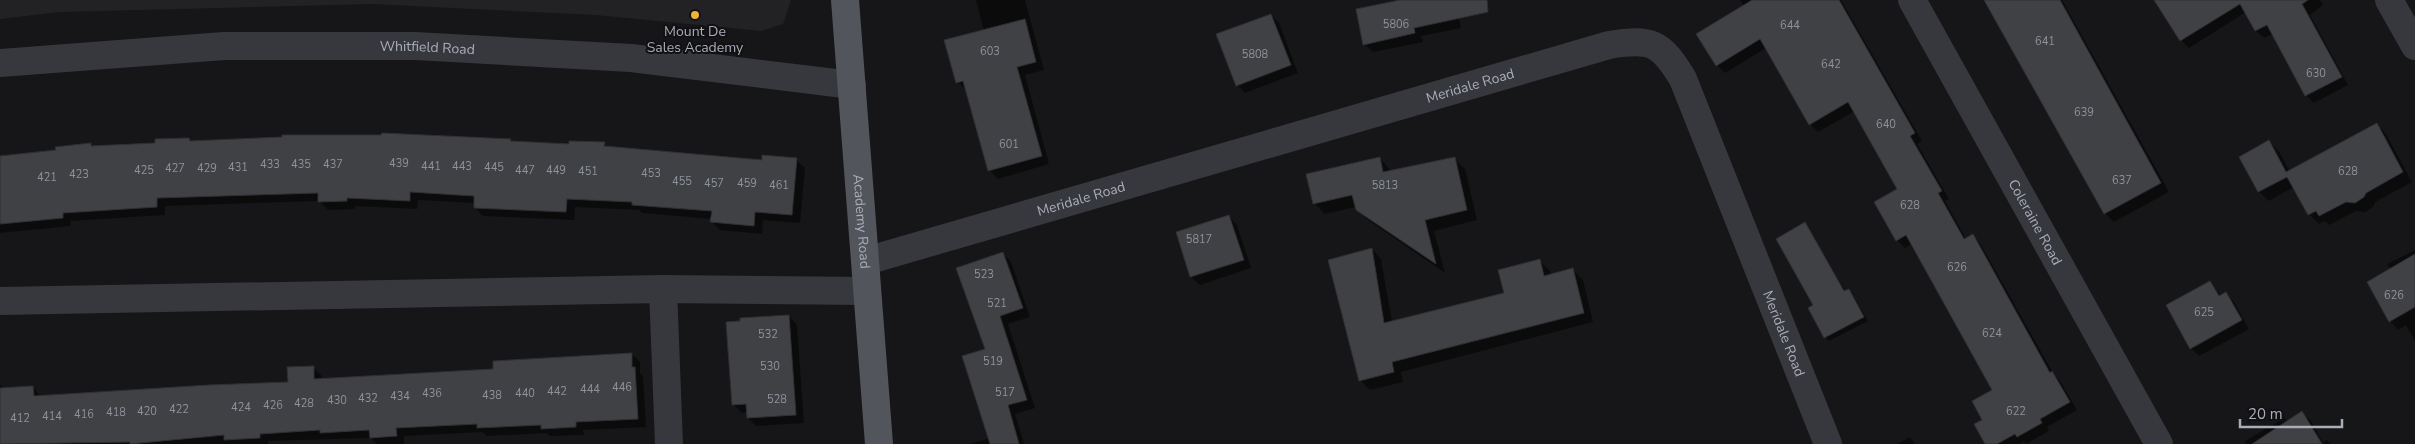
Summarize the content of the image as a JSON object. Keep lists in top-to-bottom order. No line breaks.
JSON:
{"streets":{"main road":["Academy Road"],"street":["Whitfield Road","Meridale Road","Coleraine Road"]},"crossings":[["Whitfield Road","Academy Road"],["Meridale Road","Academy Road"]],"places":["Mount De Sales Academy"],"house_numbers":["5806","644","641","603","5808","642","630","639","640","601","439","433","435","437","441","443","431","445","427","429","425","447","449","451","628","453","423","421","637","455","457","459","461","5813","628","5817","626","523","626","521","625","624","532","519","530","446","444","442","517","436","440","438","434","432","528","430","428","426","424","422","420","622","418","416","414","412"],"scale_bar":"20 m"}
